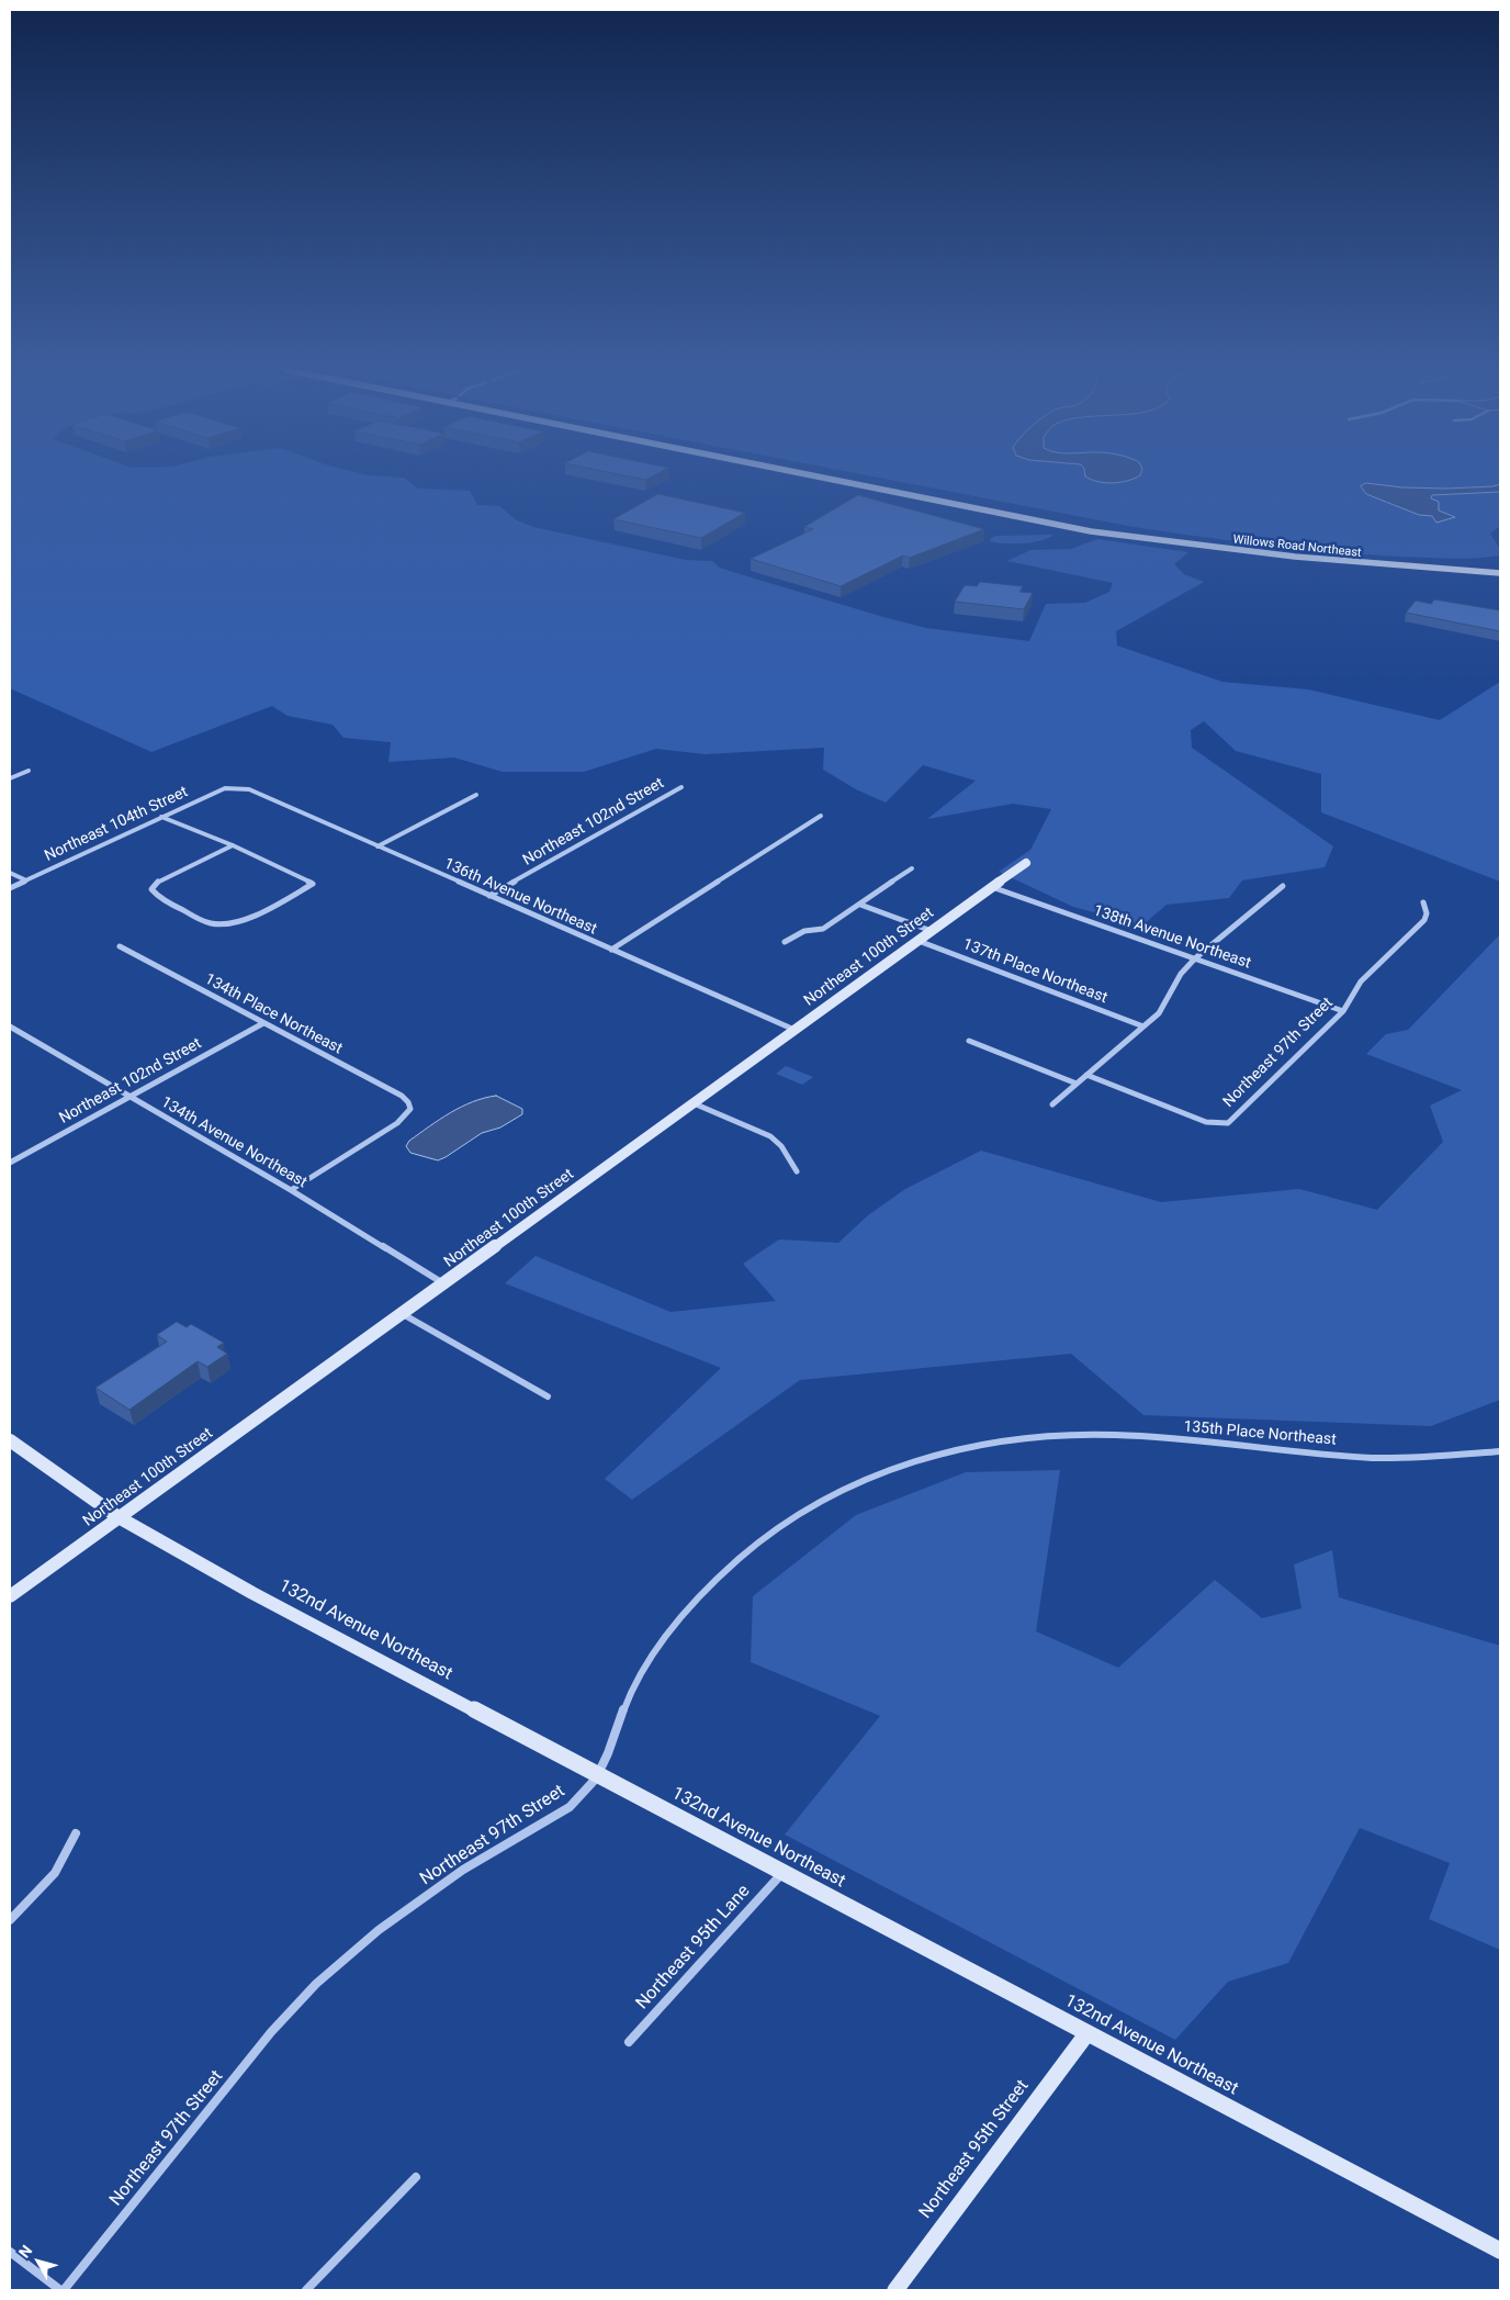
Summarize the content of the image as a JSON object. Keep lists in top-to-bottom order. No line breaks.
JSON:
{"streets":{"street":["Willows Road Northeast","Northeast 102nd Street","Northeast 104th Street","136th Avenue Northeast","138th Avenue Northeast","Northeast 100th Street","137th Place Northeast","134th Place Northeast","Northeast 97th Street","134th Avenue Northeast","135th Place Northeast","132nd Avenue Northeast","Northeast 95th Lane","Northeast 95th Street"]},"crossings":[["Northeast 102nd Street","136th Avenue Northeast"],["Northeast 102nd Street","134th Place Northeast"],["Northeast 102nd Street","134th Avenue Northeast"],["Northeast 104th Street","136th Avenue Northeast"],["136th Avenue Northeast","Northeast 100th Street"],["138th Avenue Northeast","Northeast 100th Street"],["138th Avenue Northeast","Northeast 97th Street"],["Northeast 100th Street","137th Place Northeast"],["Northeast 100th Street","134th Avenue Northeast"],["Northeast 100th Street","132nd Avenue Northeast"],["134th Place Northeast","134th Avenue Northeast"],["Northeast 97th Street","135th Place Northeast"],["Northeast 97th Street","132nd Avenue Northeast"],["132nd Avenue Northeast","Northeast 95th Lane"],["132nd Avenue Northeast","Northeast 95th Street"]],"north":"top left"}
